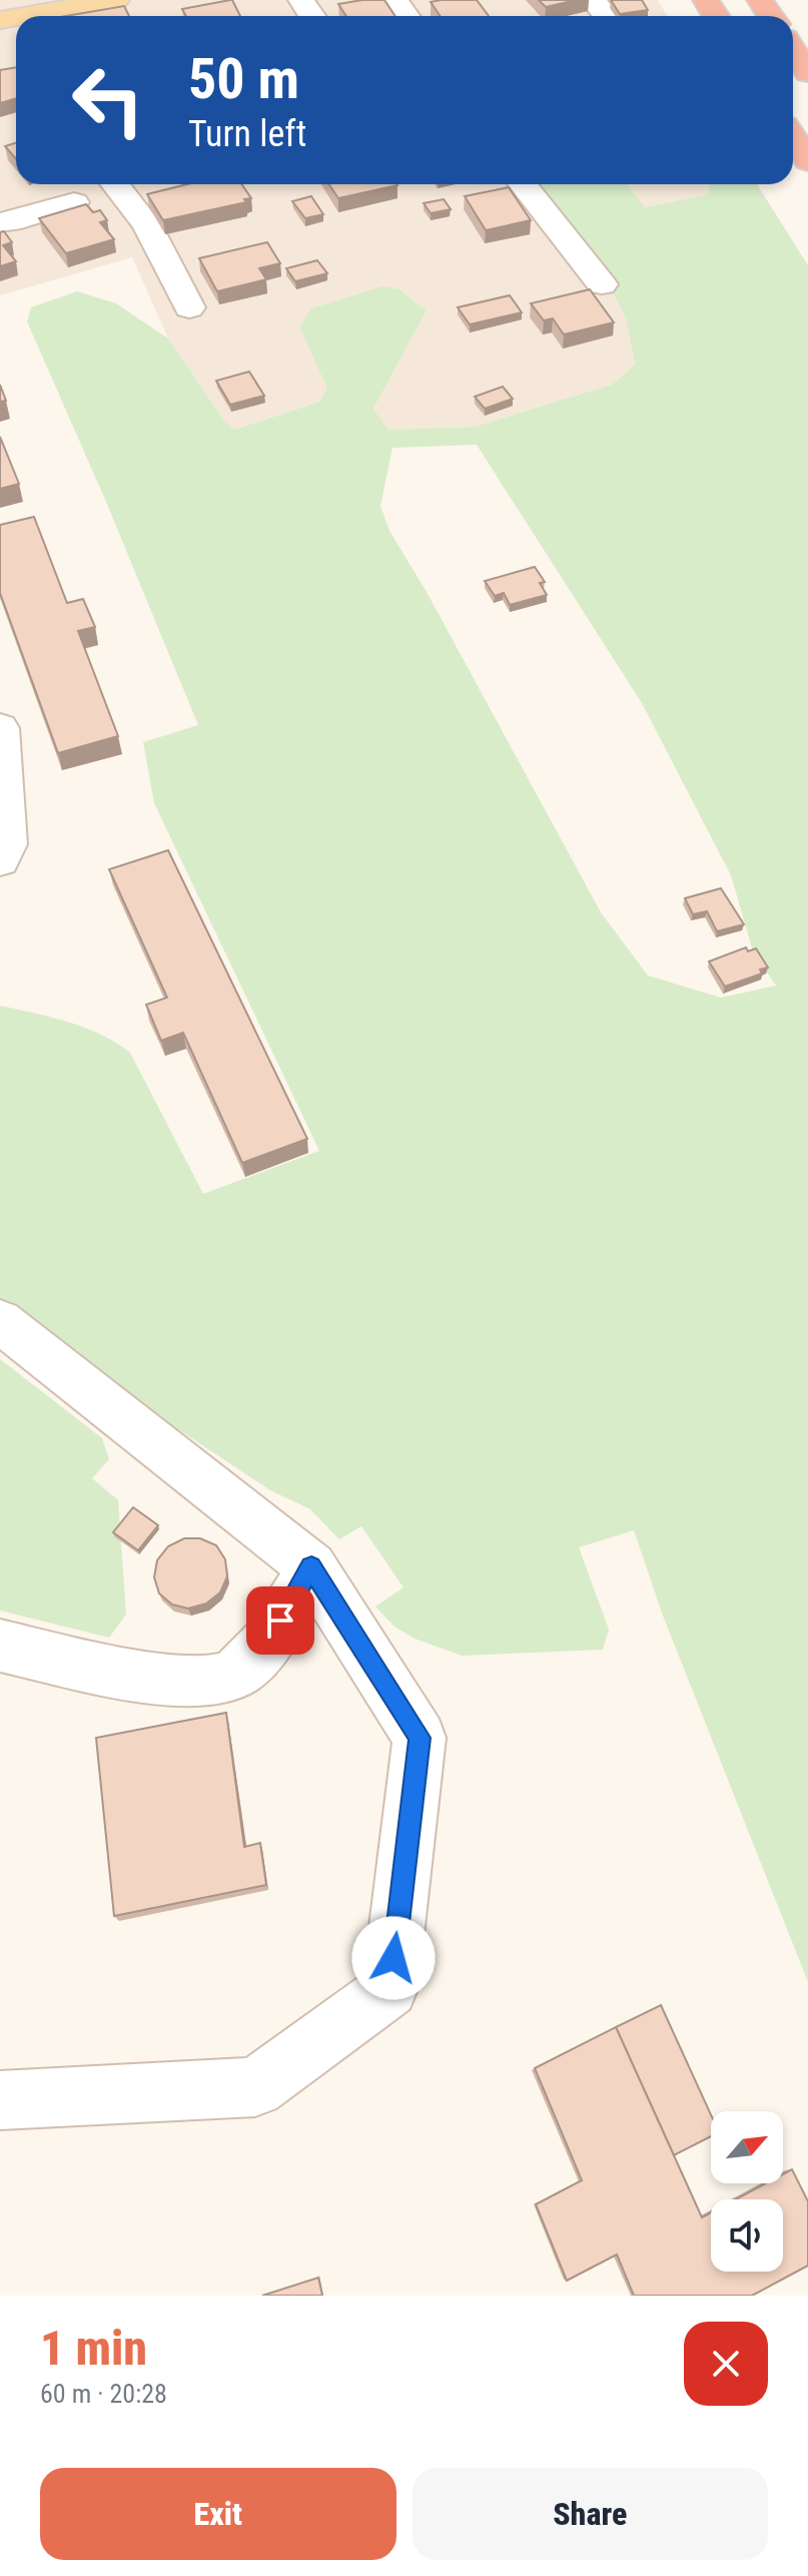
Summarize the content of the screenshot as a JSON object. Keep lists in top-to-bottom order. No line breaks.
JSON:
{"north":"top right","page":{"turn":["50 m","Turn left"],"heading":["1 min","60 m · 20:28"],"buttons":["Exit","Share"]}}
